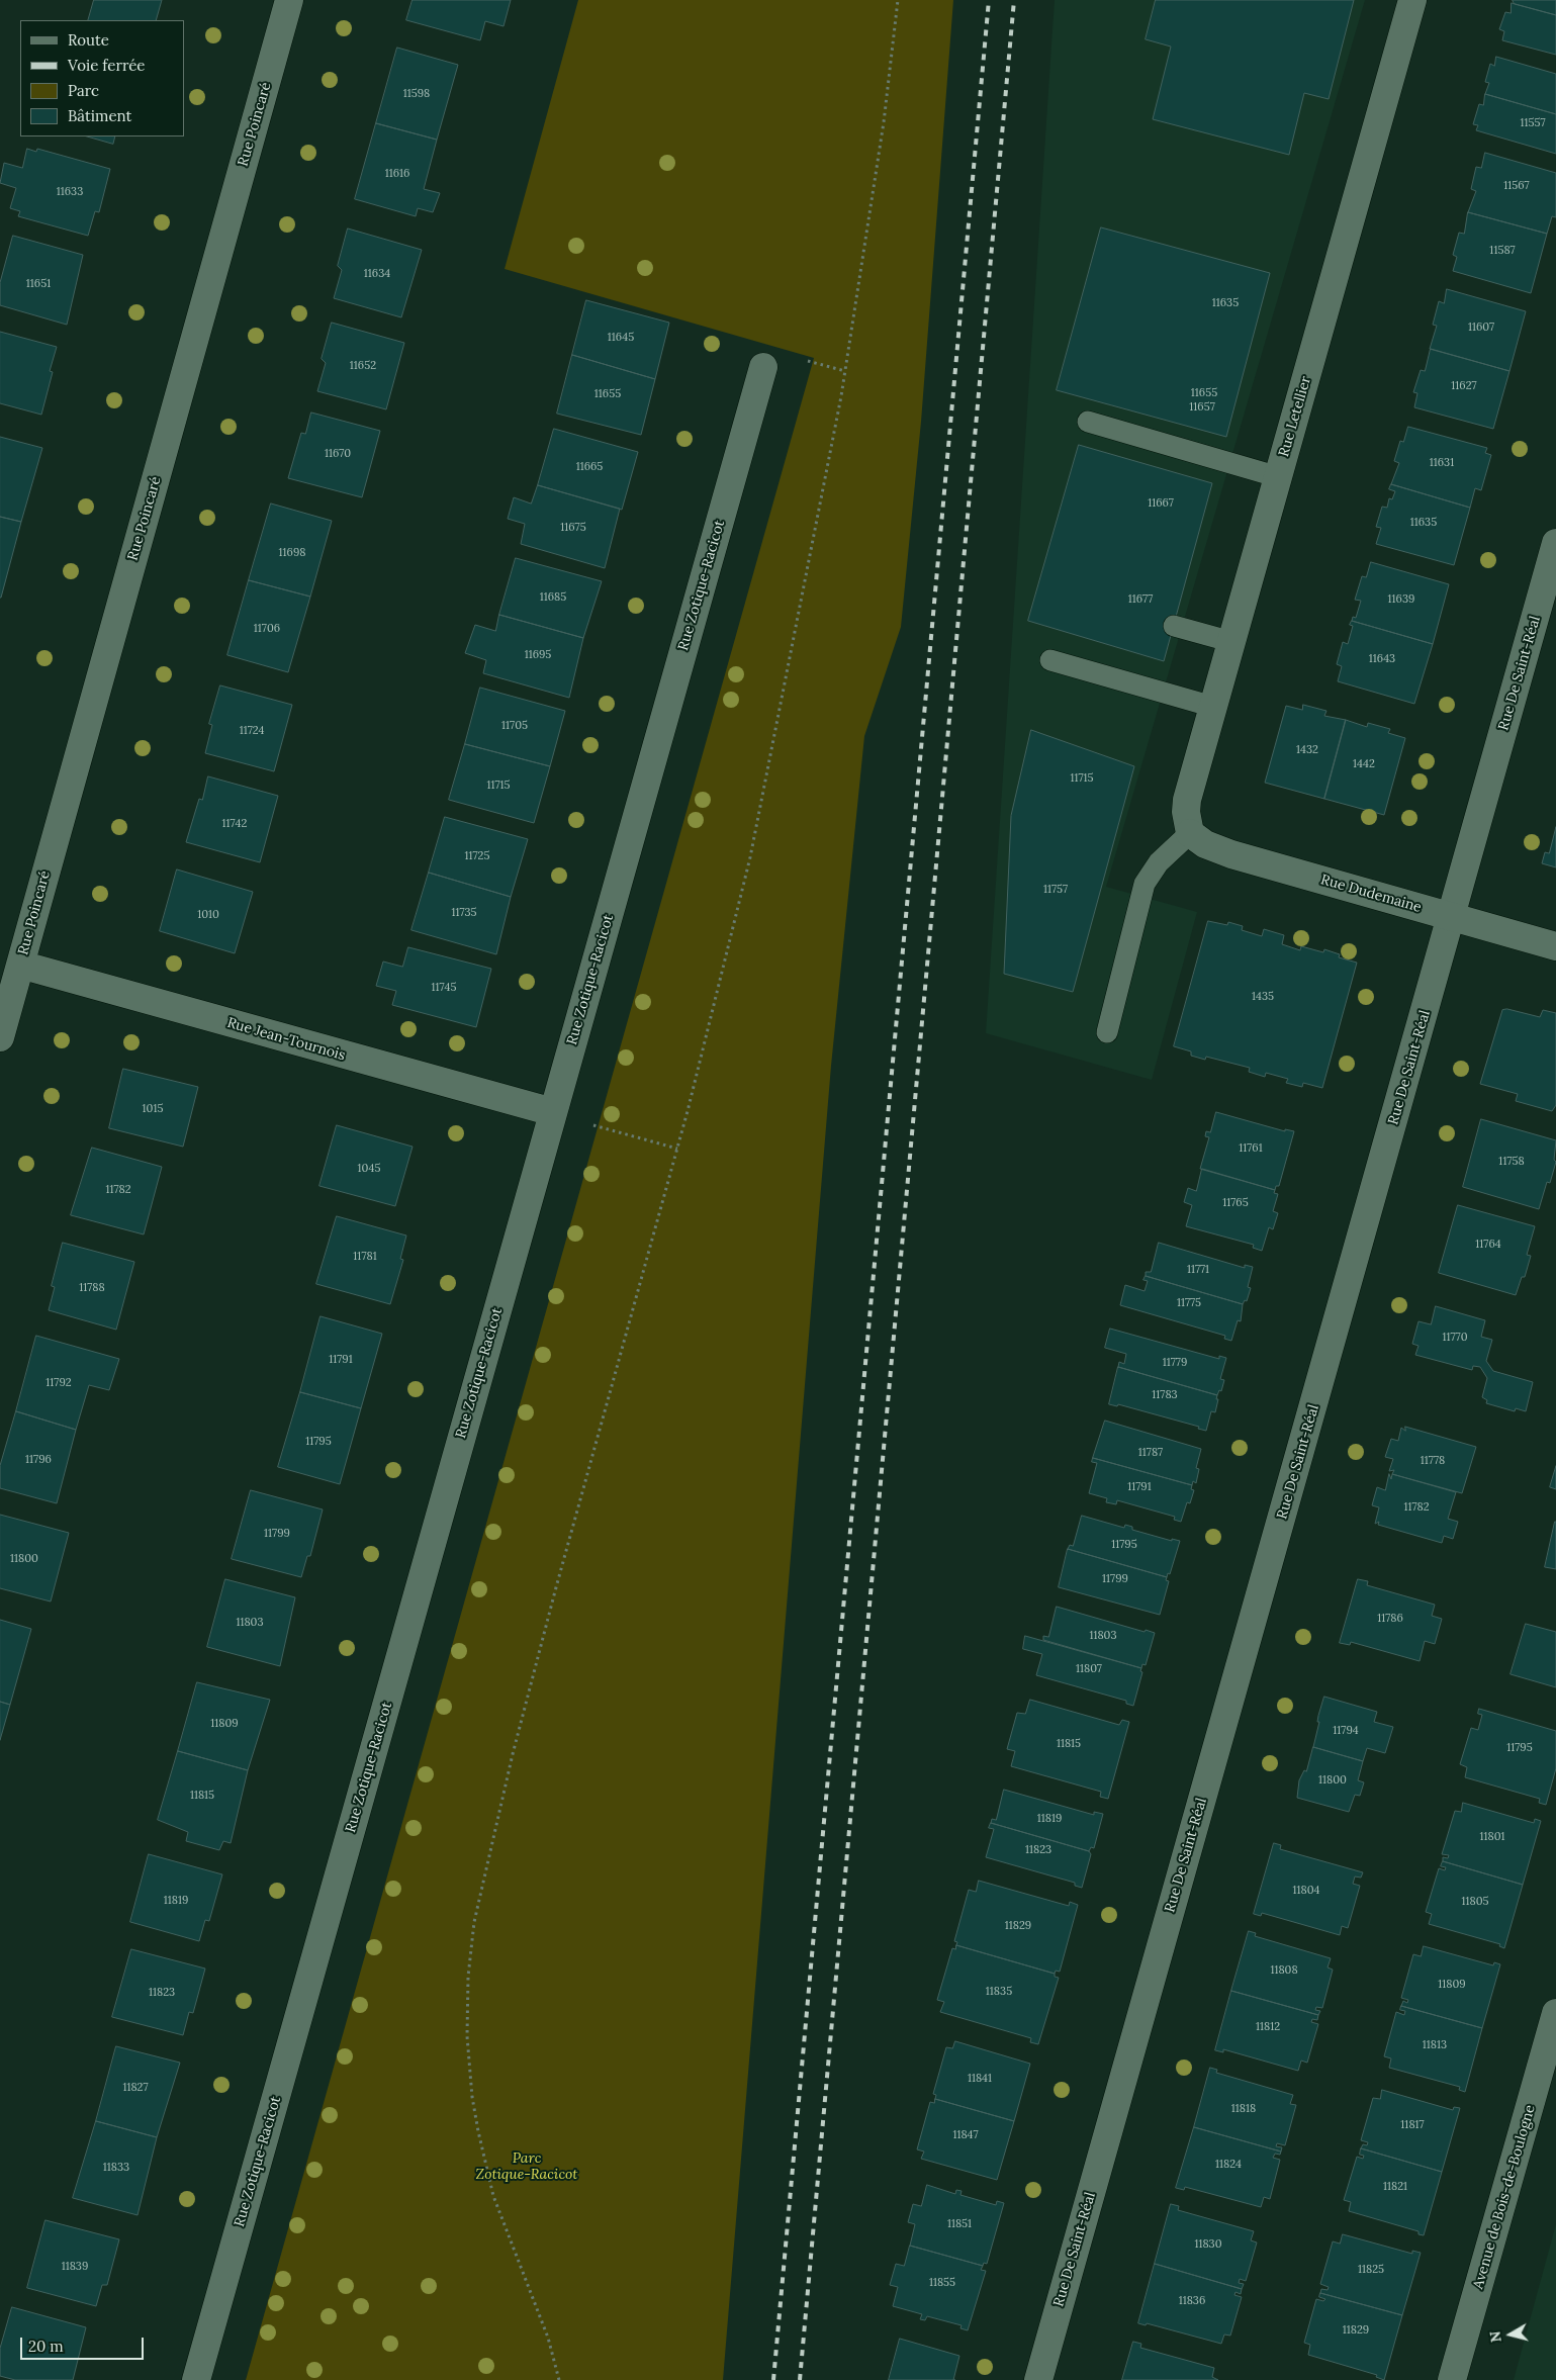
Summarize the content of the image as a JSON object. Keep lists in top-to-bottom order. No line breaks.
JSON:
{"streets":{"street":["Rue Poincaré","Rue Letellier","Rue Zotique-Racicot","Rue De Saint-Réal","Rue Dudemaine","Rue Jean-Tournois","Avenue de Bois-de-Boulogne"]},"crossings":[["Rue Poincaré","Rue Jean-Tournois"],["Rue Letellier","Rue Dudemaine"],["Rue Zotique-Racicot","Rue Jean-Tournois"],["Rue De Saint-Réal","Rue Dudemaine"]],"parks":["Parc Zotique-Racicot"],"house_numbers":["11598","11557","11616","11567","11633","11587","11634","11651","11635","11607","11645","11652","11627","11655","11655","11657","11670","11631","11665","11667","11635","11675","11698","11685","11677","11639","11706","11695","11643","11705","11724","1432","1442","11715","11715","11742","11725","11757","11735","1010","11745","1435","1015","11761","11758","1045","11782","11765","11764","11781","11771","11788","11775","11770","11791","11779","11792","11783","11795","11787","11796","11778","11791","11782","11799","11795","11800","11799","11786","11803","11803","11807","11809","11794","11815","11795","11800","11815","11819","11801","11823","11804","11819","11805","11829","11808","11809","11835","11823","11812","11813","11841","11827","11818","11817","11847","11824","11833","11821","11851","11830","11839","11825","11855","11836","11829"],"legend":["Route","Voie ferrée","Parc","Bâtiment"],"scale_bar":"20 m","north":"left"}
